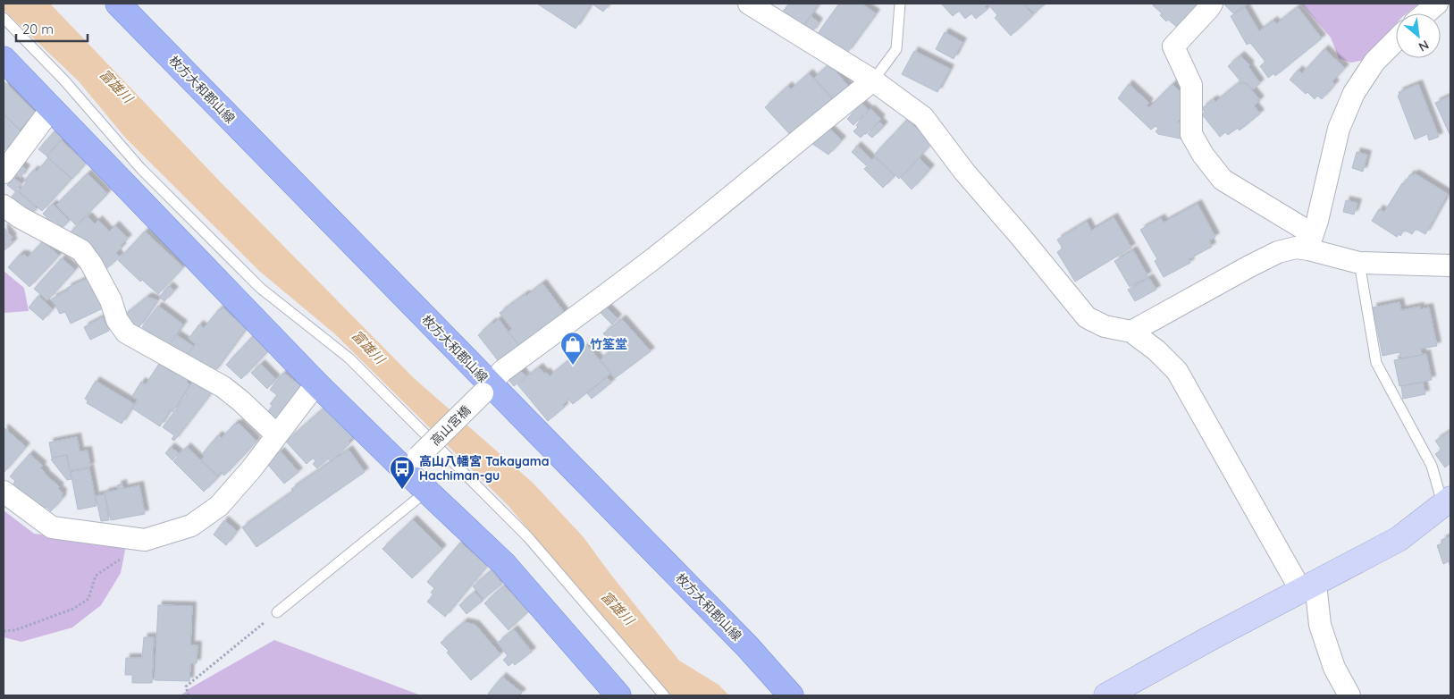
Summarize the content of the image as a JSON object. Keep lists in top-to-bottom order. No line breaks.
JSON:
{"streets":{"main road":["枚方大和郡山線"],"street":["高山宮橋"]},"crossings":[["枚方大和郡山線","高山宮橋"]],"water":["富雄川"],"places":{"shop":["竹筌堂"],"bus stop":["高山八幡宮 Takayama Hachiman-gu"]},"scale_bar":"20 m","north":"bottom right"}
